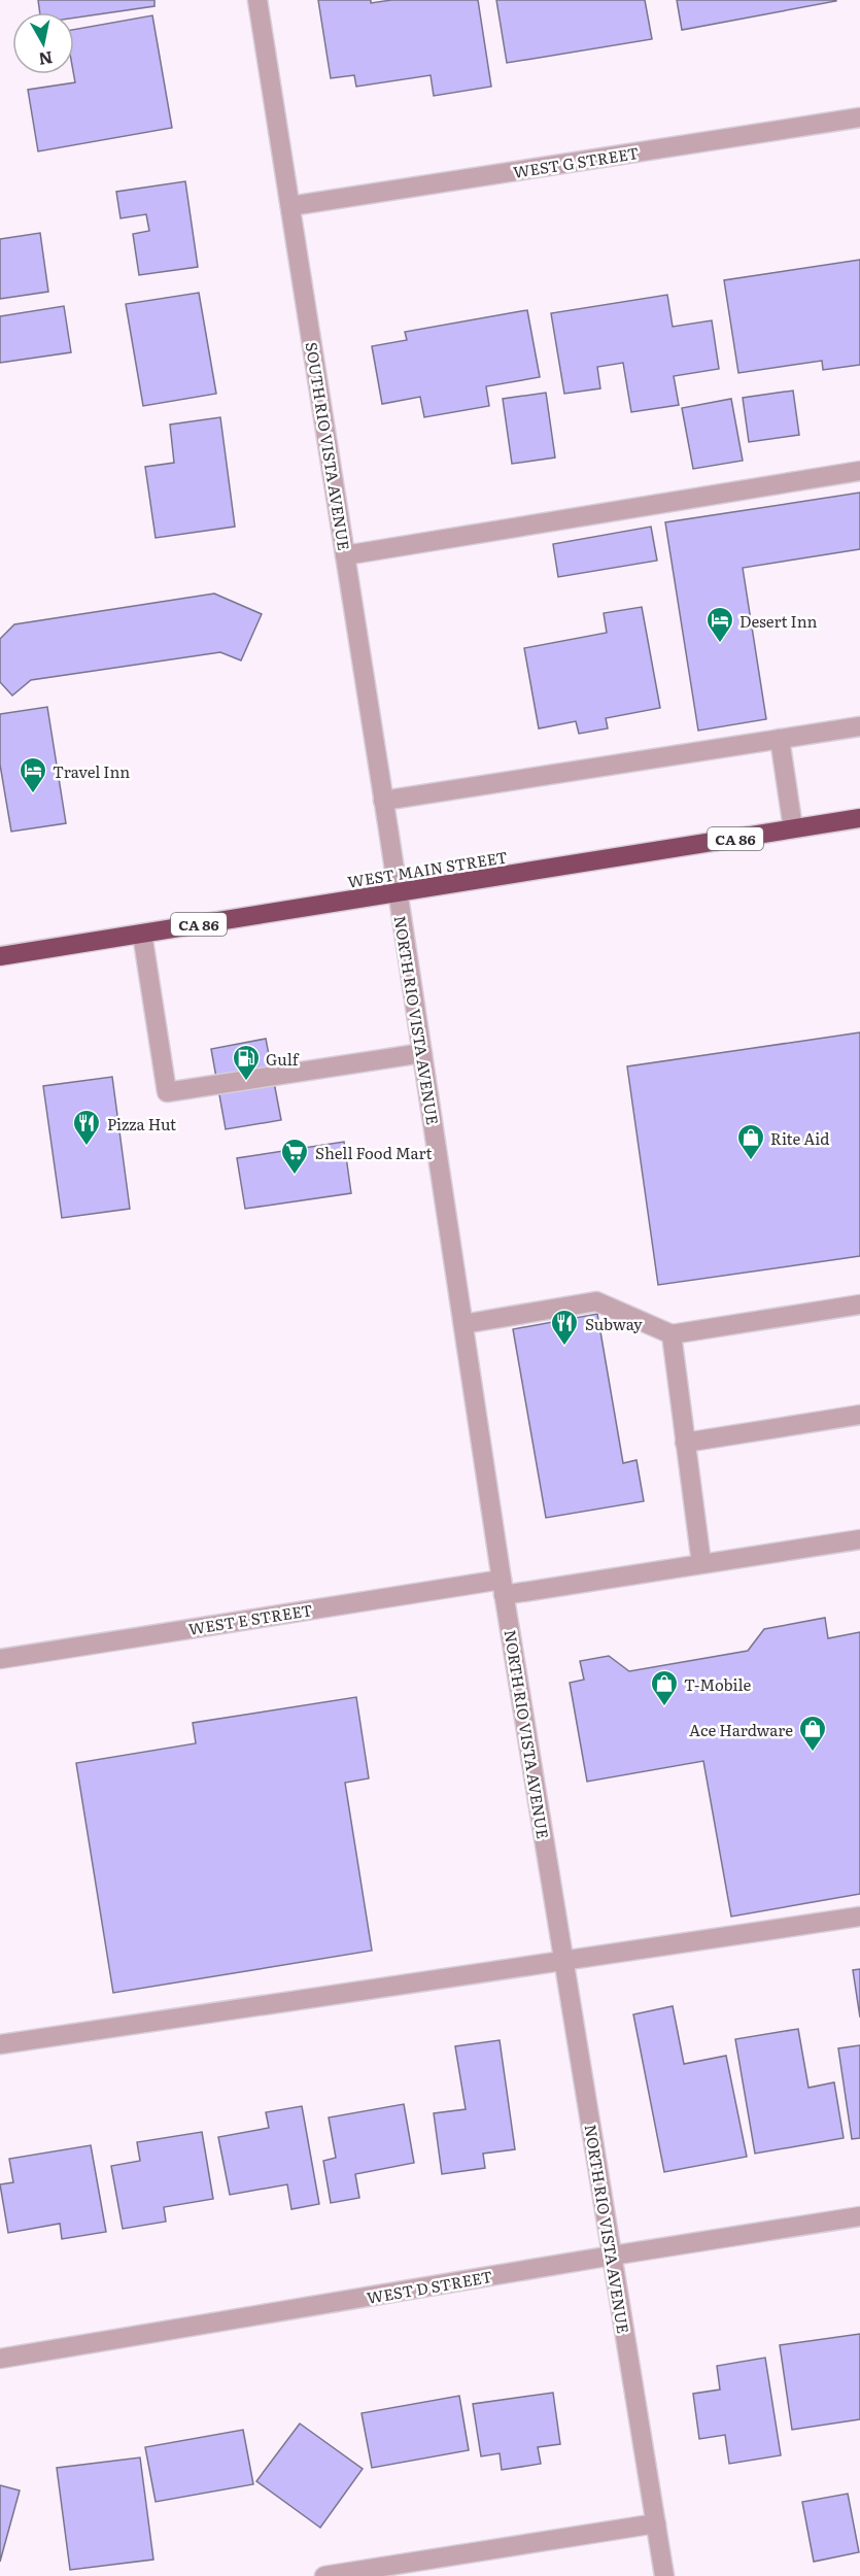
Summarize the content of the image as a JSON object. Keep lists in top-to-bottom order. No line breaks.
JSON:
{"streets":{"highway":["CA 86","WEST MAIN STREET"],"street":["WEST G STREET","SOUTH RIO VISTA AVENUE","NORTH RIO VISTA AVENUE","WEST E STREET","WEST D STREET"]},"crossings":[["WEST G STREET","SOUTH RIO VISTA AVENUE"],["SOUTH RIO VISTA AVENUE","WEST MAIN STREET"],["SOUTH RIO VISTA AVENUE","NORTH RIO VISTA AVENUE"],["WEST MAIN STREET","NORTH RIO VISTA AVENUE"],["NORTH RIO VISTA AVENUE","WEST E STREET"],["NORTH RIO VISTA AVENUE","WEST D STREET"]],"places":{"hotel":["Desert Inn","Travel Inn"],"fuel station":["Gulf"],"restaurant":["Pizza Hut","Subway"],"shop":["Rite Aid","T-Mobile","Ace Hardware"],"supermarket":["Shell Food Mart"]},"north":"bottom"}
